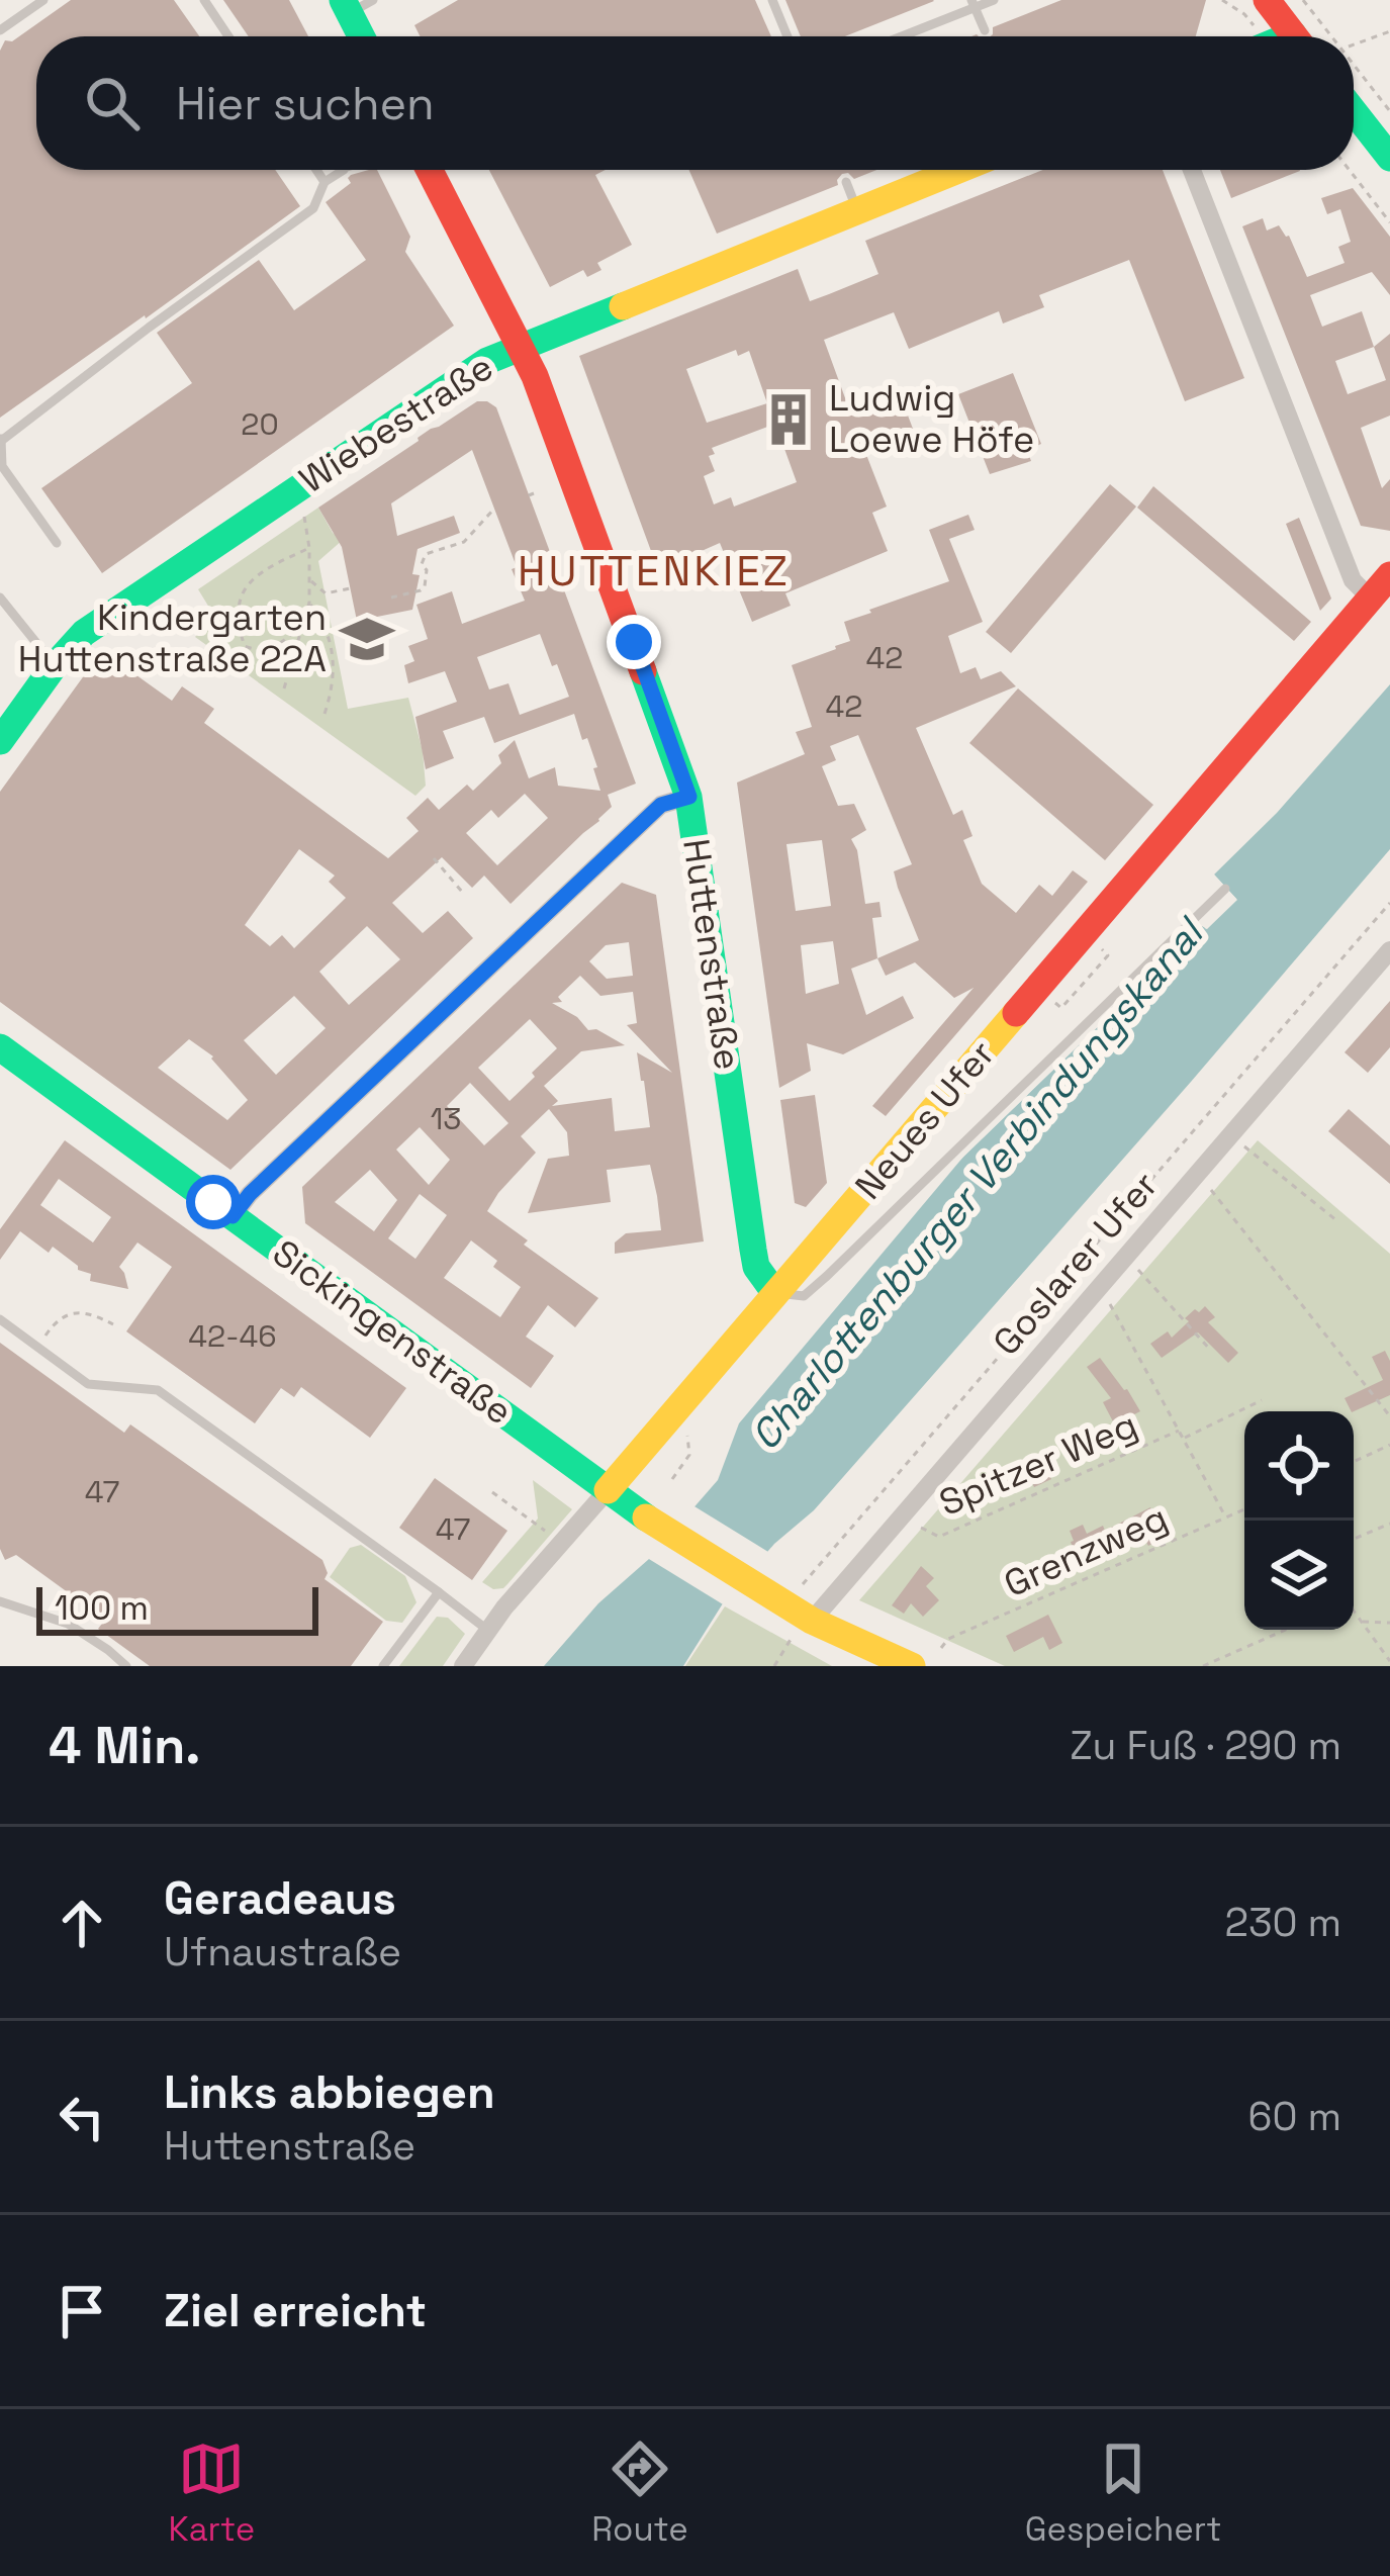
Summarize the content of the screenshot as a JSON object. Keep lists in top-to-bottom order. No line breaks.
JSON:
{"streets":{"street":["Wiebestraße","Huttenstraße","Neues Ufer","Goslarer Ufer","Sickingenstraße"],"path":["Spitzer Weg","Grenzweg"]},"crossings":[["Wiebestraße","Huttenstraße"],["Huttenstraße","Neues Ufer"],["Neues Ufer","Sickingenstraße"],["Goslarer Ufer","Sickingenstraße"]],"districts":["HUTTENKIEZ"],"water":["Charlottenburger Verbindungskanal"],"places":{"building":["Ludwig Loewe Höfe"],"school or university":["Kindergarten Huttenstraße 22A"]},"house_numbers":["20","42","42","13","42-46","47","47"],"scale_bar":"100 m","page":{"search":"Hier suchen","scale":"100 m","heading":["4 Min.","Zu Fuß · 290 m"],"list":[["Geradeaus","Ufnaustraße","230 m"],["Links abbiegen","Huttenstraße","60 m"],"Ziel erreicht"],"nav":["Karte","Route","Gespeichert"]}}
